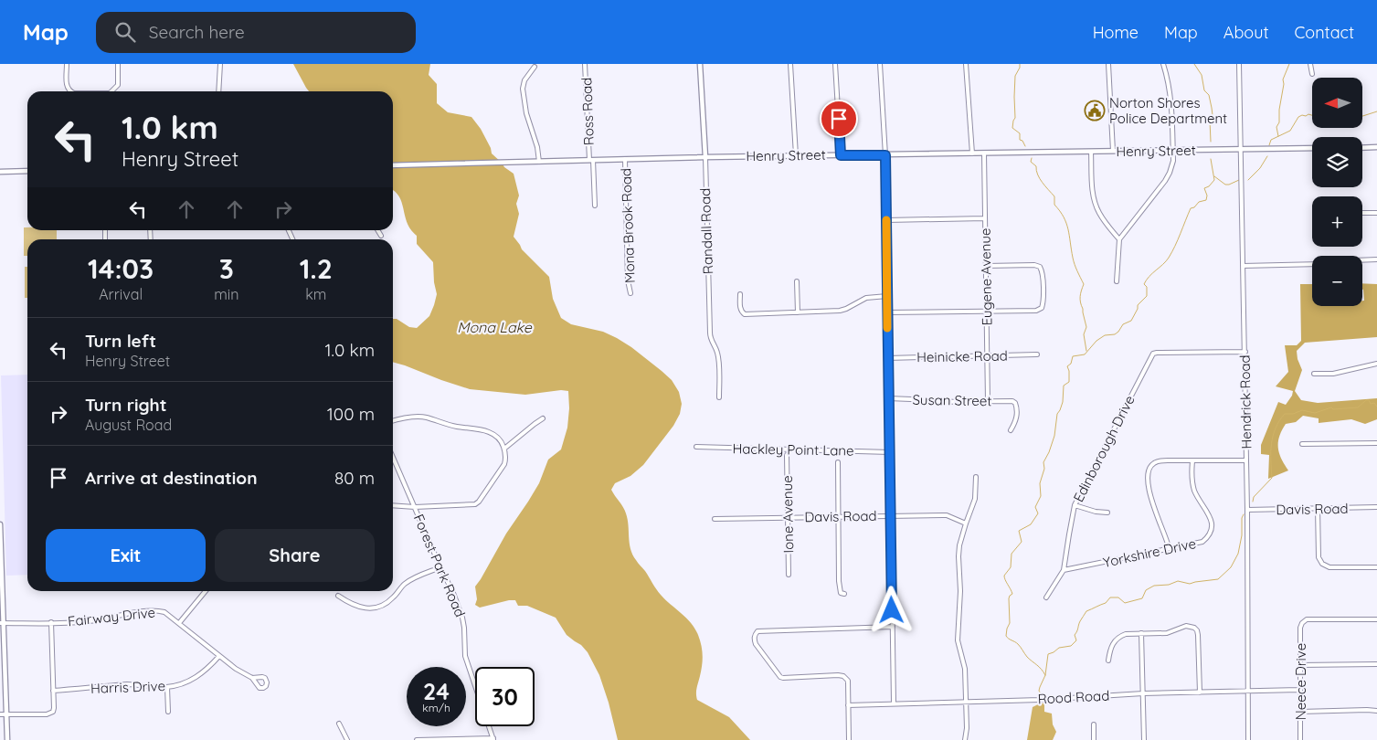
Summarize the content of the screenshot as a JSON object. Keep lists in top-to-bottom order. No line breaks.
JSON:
{"streets":{"street":["Ross Road","Henry Street","Mona Brook Road","Randall Road","Eugene Avenue","Heinicke Road","Susan Street","Hendrick Road","Edinborough Drive","Hackley Point Lane","Davis Road","Ione Avenue","Yorkshire Drive","Forest Park Road","Fairway Drive","Neece Drive","Harris Drive","Rood Road"]},"crossings":[["Ross Road","Henry Street"],["Henry Street","Mona Brook Road"],["Henry Street","Randall Road"],["Henry Street","Eugene Avenue"],["Henry Street","Hendrick Road"],["Eugene Avenue","Heinicke Road"],["Eugene Avenue","Susan Street"],["Hendrick Road","Edinborough Drive"],["Hendrick Road","Davis Road"],["Hendrick Road","Rood Road"],["Edinborough Drive","Yorkshire Drive"],["Davis Road","Ione Avenue"],["Fairway Drive","Harris Drive"],["Neece Drive","Rood Road"]],"water":["Mona Lake"],"places":{"public building":["Norton Shores Police Department"]},"north":"left","page":{"header":"Map","search":"Search here","nav":["Home","Map","About","Contact"],"map_buttons":["+","−"],"turn":["1.0 km","Henry Street"],"eta":["14:03","Arrival","3","min","1.2","km"],"list":[{"name":"Turn left","note":"Henry Street","value":"1.0 km"},{"name":"Turn right","note":"August Road","value":"100 m"},{"name":"Arrive at destination","value":"80 m"}],"buttons":["Exit","Share"],"speed":"24 km/h","limit":"30"}}
